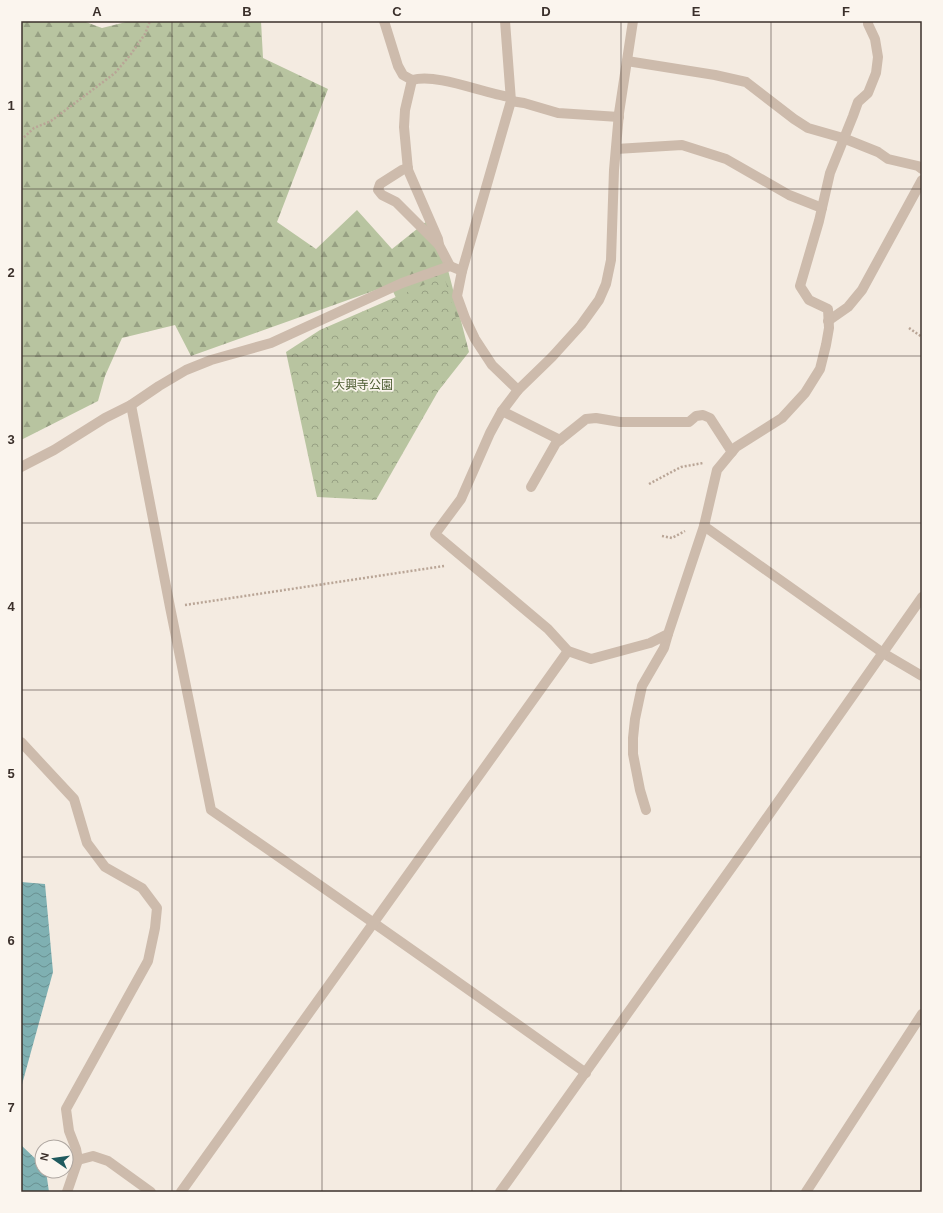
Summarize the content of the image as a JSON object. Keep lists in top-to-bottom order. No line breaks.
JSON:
{"parks":["大興寺公園"],"north":"left","grid":{"columns":["A","B","C","D","E","F"],"rows":["1","2","3","4","5","6","7"]}}
